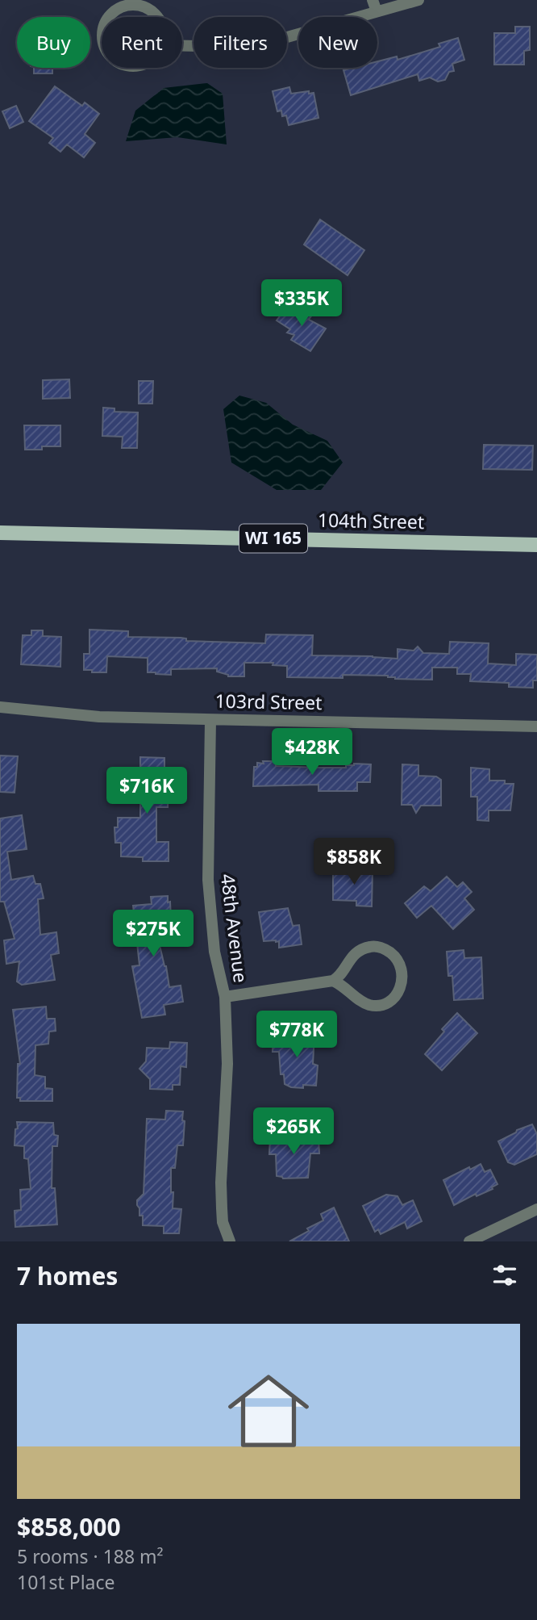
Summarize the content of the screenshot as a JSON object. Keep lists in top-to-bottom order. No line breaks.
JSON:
{"streets":{"main road":["104th Street","WI 165"],"street":["103rd Street","48th Avenue"]},"crossings":[["103rd Street","48th Avenue"]],"page":{"chip":["Buy","Rent","Filters","New"],"price":["$335K","$428K","$716K","$858K","$275K","$778K","$265K"],"heading":"7 homes","list":[{"name":"$858,000","note":"5 rooms · 188 m² · 101st Place"}]}}
